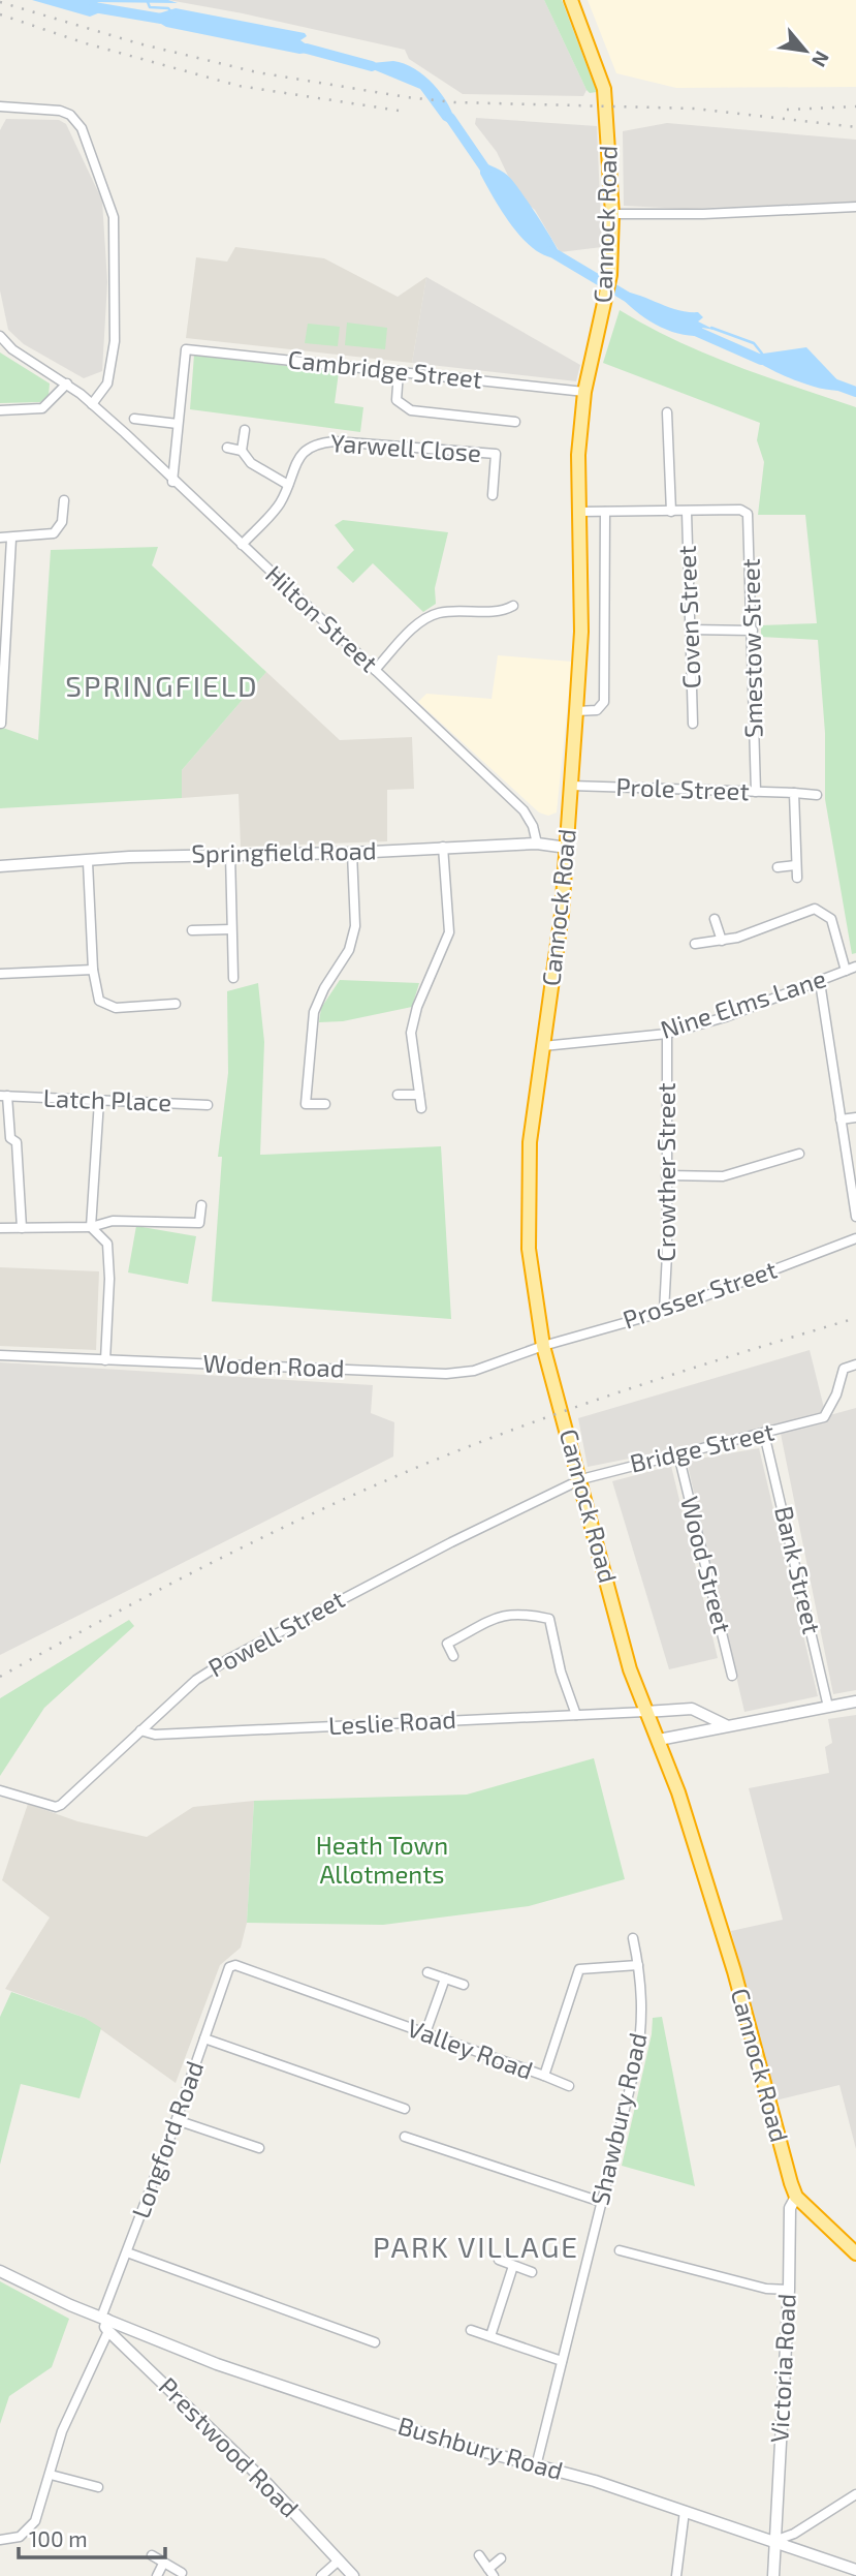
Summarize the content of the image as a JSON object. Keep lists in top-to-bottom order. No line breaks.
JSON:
{"streets":{"highway":["Cannock Road"],"street":["Cambridge Street","Yarwell Close","Coven Street","Hilton Street","Smestow Street","Prole Street","Springfield Road","Nine Elms Lane","Latch Place","Crowther Street","Prosser Street","Woden Road","Bridge Street","Wood Street","Bank Street","Powell Street","Leslie Road","Valley Road","Shawbury Road","Longford Road","Victoria Road","Prestwood Road","Bushbury Road"]},"crossings":[["Cannock Road","Cambridge Street"],["Cannock Road","Prole Street"],["Cannock Road","Springfield Road"],["Cannock Road","Nine Elms Lane"],["Cannock Road","Prosser Street"],["Cannock Road","Woden Road"],["Cannock Road","Bridge Street"],["Cannock Road","Powell Street"],["Cannock Road","Leslie Road"],["Cannock Road","Victoria Road"],["Yarwell Close","Hilton Street"],["Coven Street","Smestow Street"],["Hilton Street","Springfield Road"],["Smestow Street","Prole Street"],["Nine Elms Lane","Crowther Street"],["Crowther Street","Prosser Street"],["Prosser Street","Woden Road"],["Bridge Street","Wood Street"],["Bridge Street","Bank Street"],["Bridge Street","Powell Street"],["Powell Street","Leslie Road"],["Valley Road","Shawbury Road"],["Valley Road","Longford Road"],["Shawbury Road","Bushbury Road"],["Longford Road","Prestwood Road"],["Longford Road","Bushbury Road"],["Victoria Road","Bushbury Road"],["Prestwood Road","Bushbury Road"]],"districts":["SPRINGFIELD","PARK VILLAGE"],"parks":["Heath Town Allotments"],"scale_bar":"100 m","north":"bottom right"}
